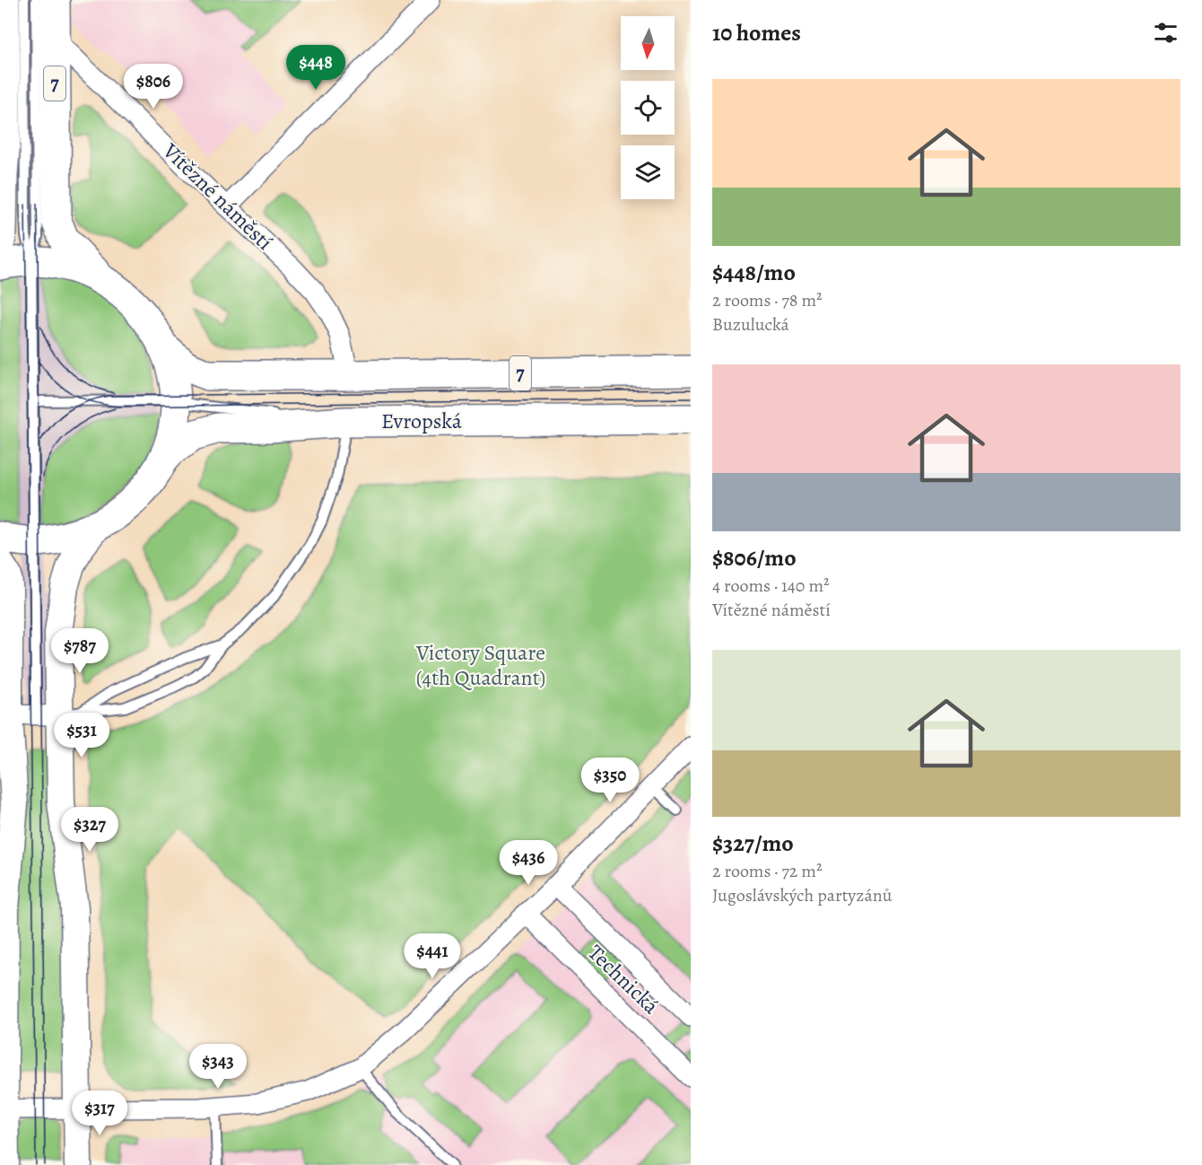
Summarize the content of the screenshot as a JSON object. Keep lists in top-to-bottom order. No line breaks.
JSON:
{"streets":{"main road":["7","Evropská"],"street":["Vítězné náměstí","Technická"]},"crossings":[["7","Vítězné náměstí"],["7","Evropská"]],"parks":["Victory Square (4th Quadrant)"],"north":"bottom","page":{"heading":"10 homes","price":["$448","$806","$787","$531","$350","$327","$436","$441","$343","$317"],"list":[{"name":"$448/mo","note":"2 rooms · 78 m² · Buzulucká"},{"name":"$806/mo","note":"4 rooms · 140 m² · Vítězné náměstí"},{"name":"$327/mo","note":"2 rooms · 72 m² · Jugoslávských partyzánů"}]}}
